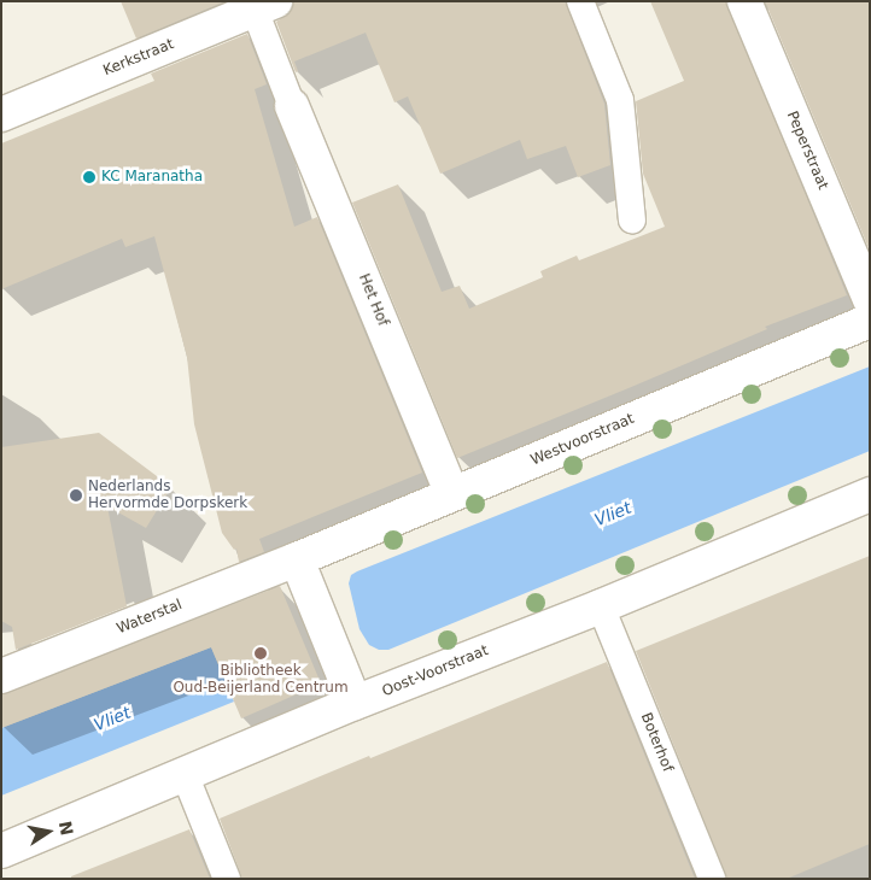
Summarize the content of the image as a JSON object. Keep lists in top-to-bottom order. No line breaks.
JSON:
{"streets":{"street":["Kerkstraat","Peperstraat","Het Hof","Westvoorstraat","Waterstal","Oost-Voorstraat"],"lane":["Boterhof"]},"crossings":[["Het Hof","Westvoorstraat"],["Westvoorstraat","Waterstal"],["Oost-Voorstraat","Boterhof"]],"water":["Vliet"],"places":["KC Maranatha","Nederlands Hervormde Dorpskerk","Bibliotheek Oud-Beijerland Centrum"],"north":"right"}
